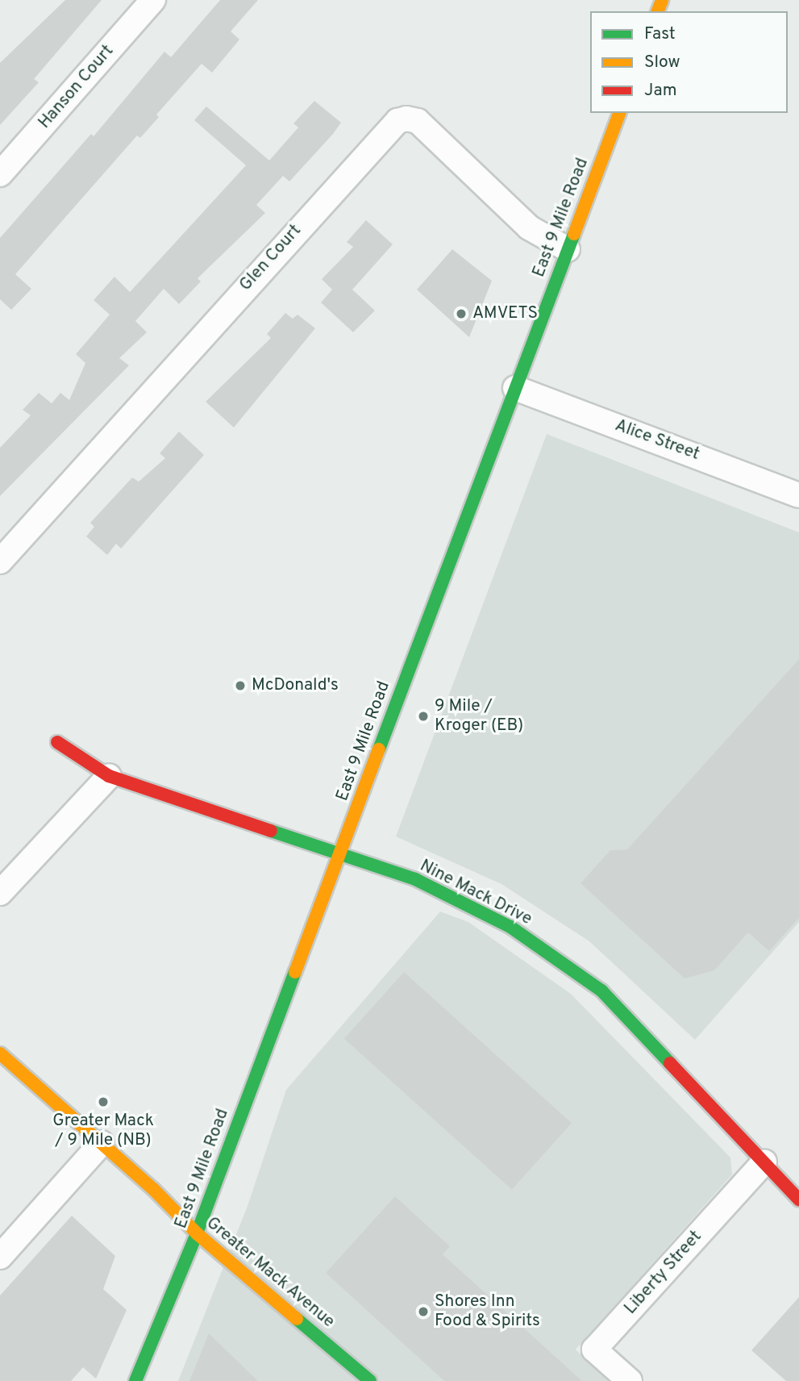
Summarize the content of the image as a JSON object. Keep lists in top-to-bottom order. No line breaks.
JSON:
{"streets":{"street":["Hanson Court","East 9 Mile Road","Glen Court","Alice Street","Nine Mack Drive","Greater Mack Avenue","Liberty Street"]},"crossings":[["East 9 Mile Road","Glen Court"],["East 9 Mile Road","Alice Street"],["East 9 Mile Road","Nine Mack Drive"],["East 9 Mile Road","Greater Mack Avenue"],["Nine Mack Drive","Liberty Street"]],"places":["AMVETS","McDonald's","9 Mile / Kroger (EB)","Greater Mack / 9 Mile (NB)","Shores Inn Food & Spirits"],"legend":["Fast","Slow","Jam"]}
